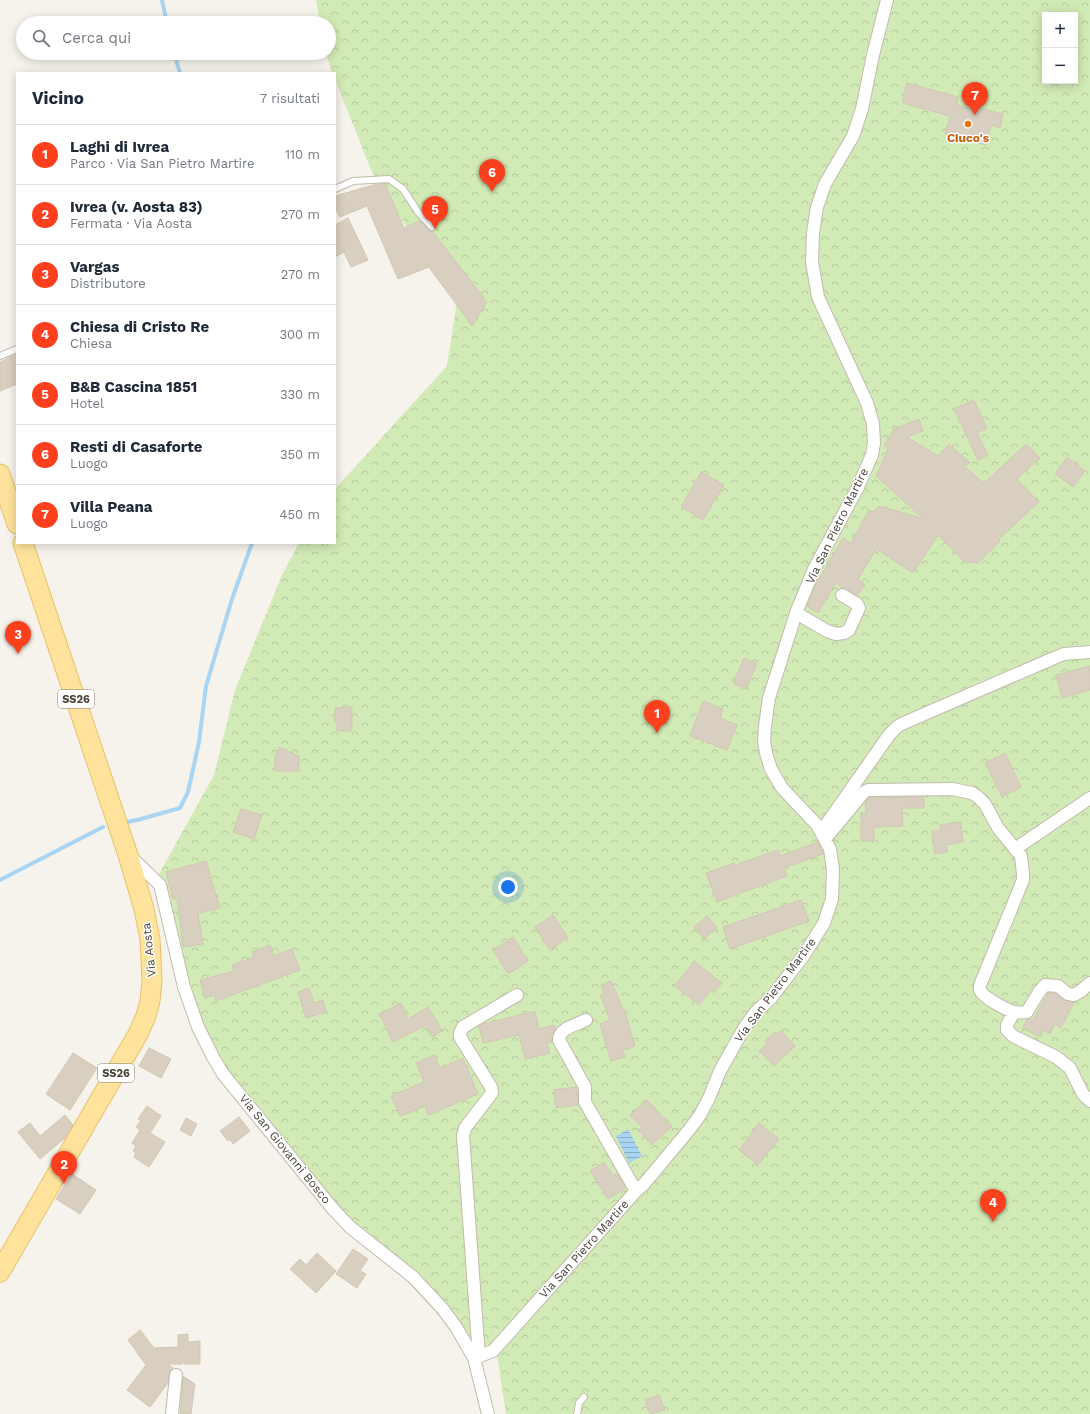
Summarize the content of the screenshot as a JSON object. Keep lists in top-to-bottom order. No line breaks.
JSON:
{"streets":{"main road":["SS26","Via Aosta"],"street":["Via San Pietro Martire","Via San Giovanni Bosco"]},"crossings":[["Via San Pietro Martire","Via San Giovanni Bosco"],["SS26","Via Aosta"],["SS26","Via San Giovanni Bosco"],["Via Aosta","Via San Giovanni Bosco"]],"places":["Ciuco's"],"page":{"map_buttons":["+","−"],"search":"Cerca qui","heading":["Vicino","7 risultati"],"pins":["7","6","5","3","1","2","4"],"list":[{"mark":"1","name":"Laghi di Ivrea","note":"Parco · Via San Pietro Martire","value":"110 m"},{"mark":"2","name":"Ivrea (v. Aosta 83)","note":"Fermata · Via Aosta","value":"270 m"},{"mark":"3","name":"Vargas","note":"Distributore","value":"270 m"},{"mark":"4","name":"Chiesa di Cristo Re","note":"Chiesa","value":"300 m"},{"mark":"5","name":"B&B Cascina 1851","note":"Hotel","value":"330 m"},{"mark":"6","name":"Resti di Casaforte","note":"Luogo","value":"350 m"},{"mark":"7","name":"Villa Peana","note":"Luogo","value":"450 m"}]}}
